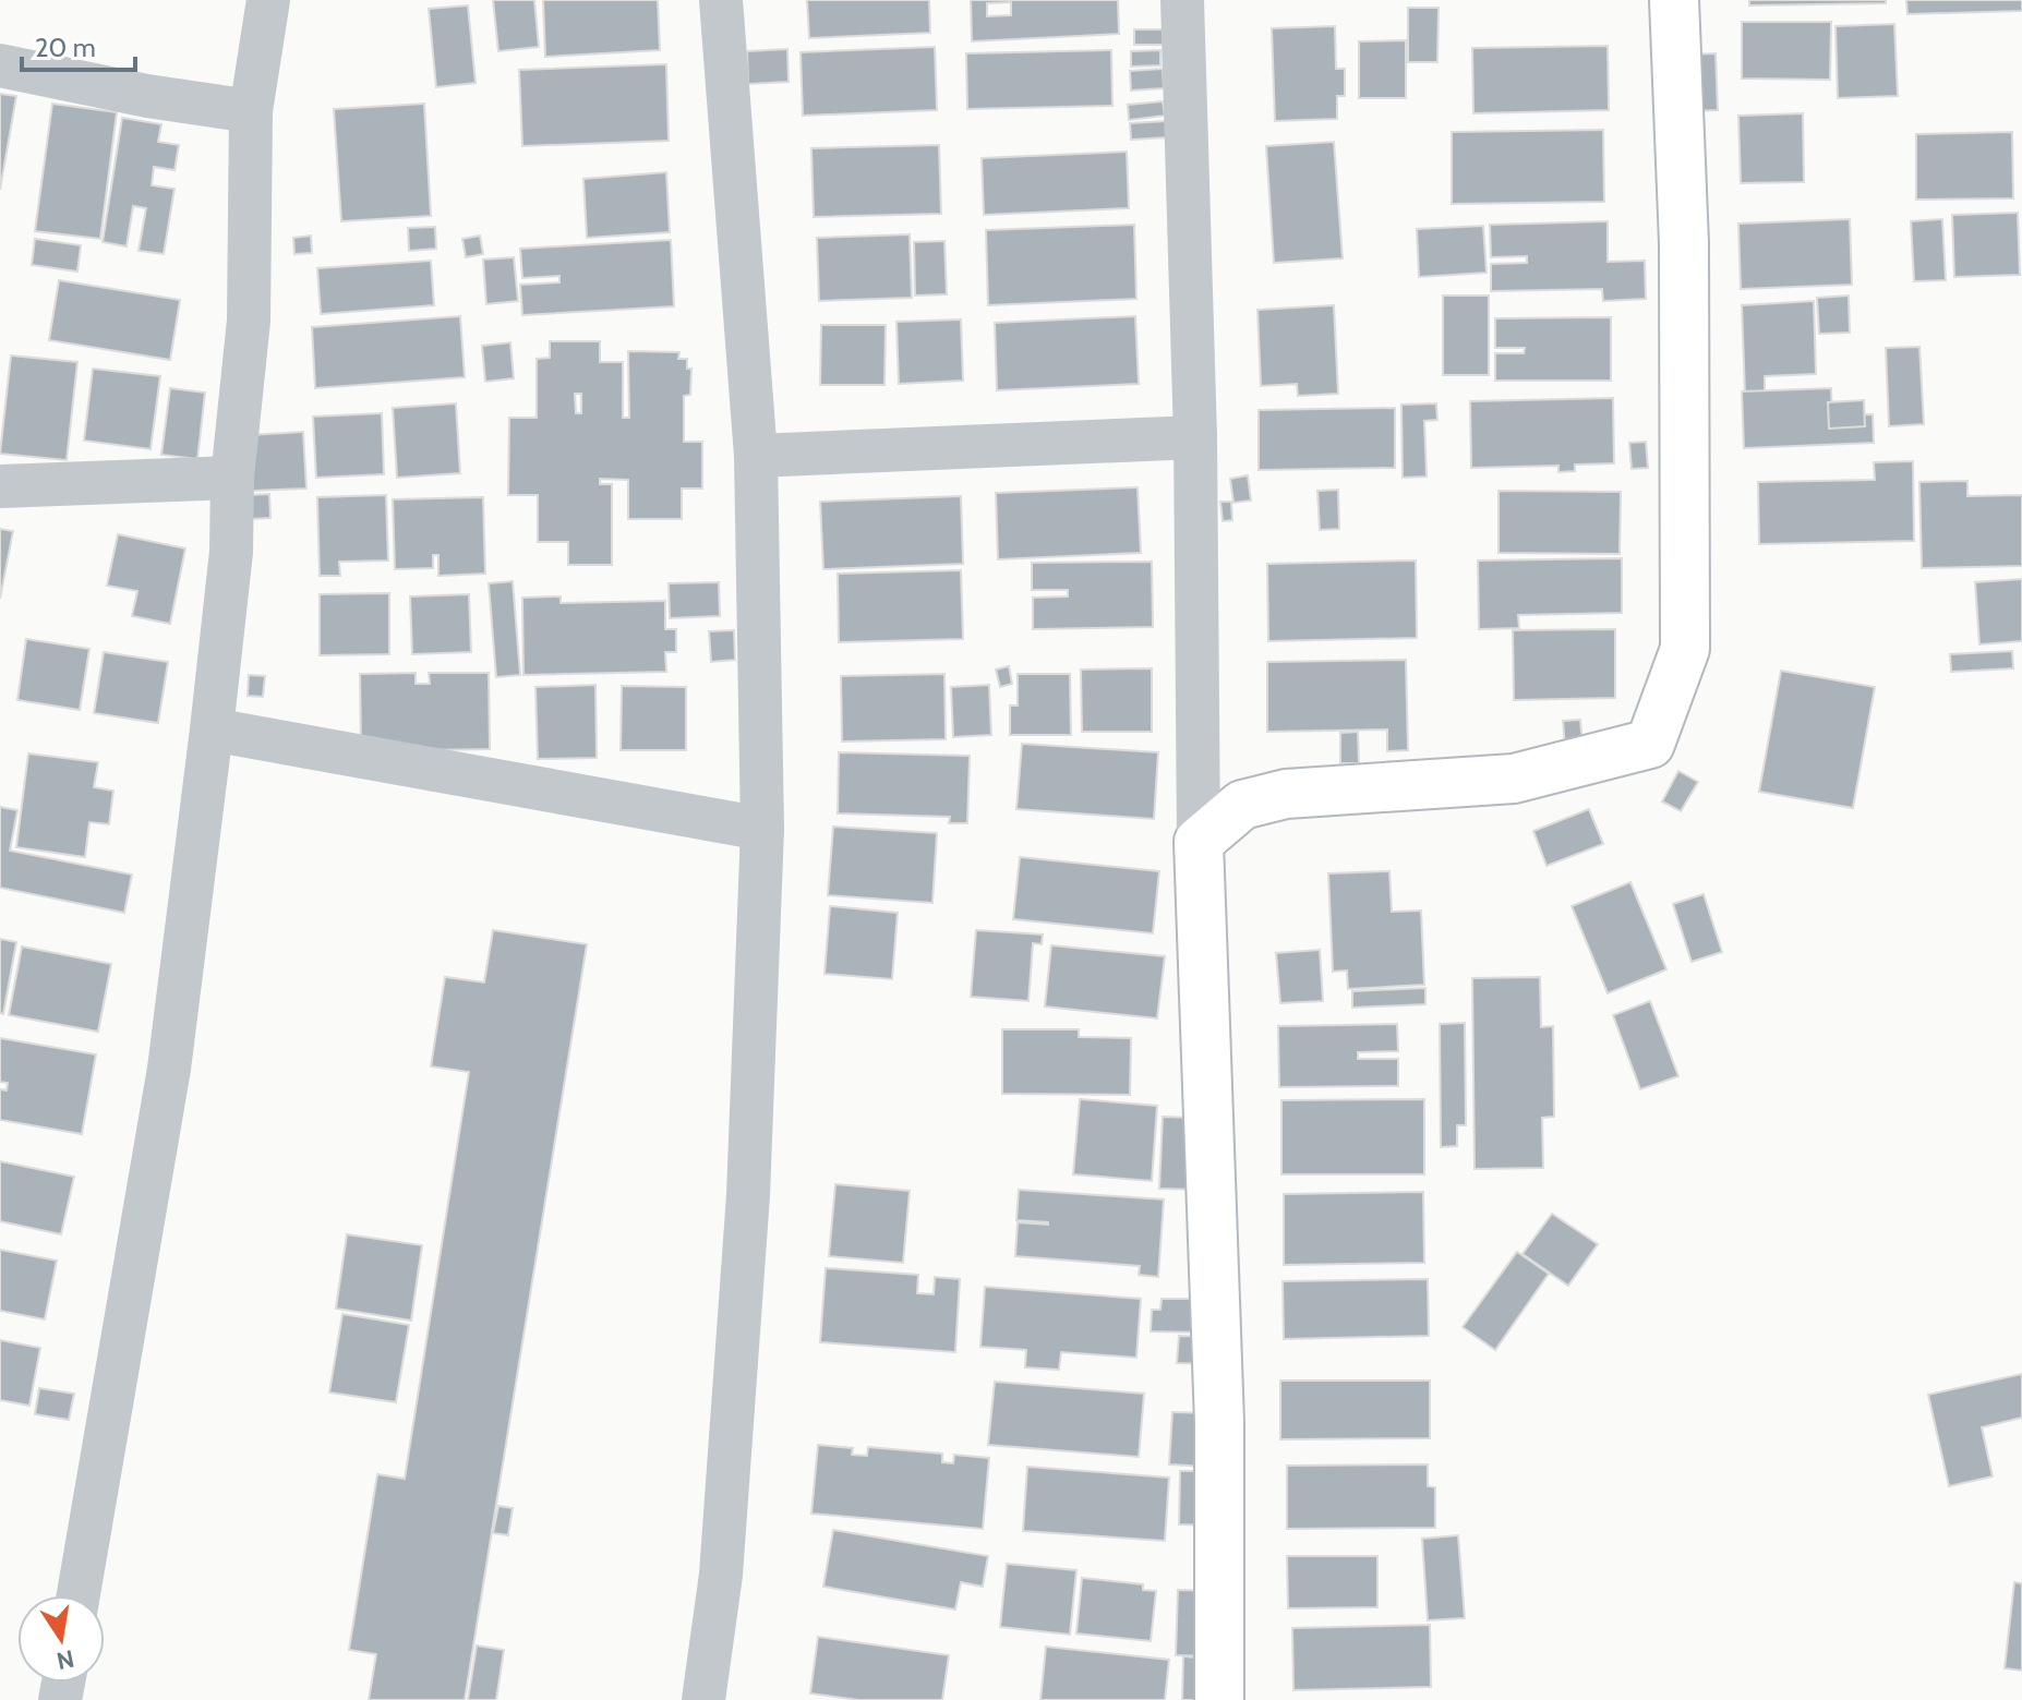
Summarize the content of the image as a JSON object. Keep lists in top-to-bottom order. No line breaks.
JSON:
{"scale_bar":"20 m","north":"bottom"}
